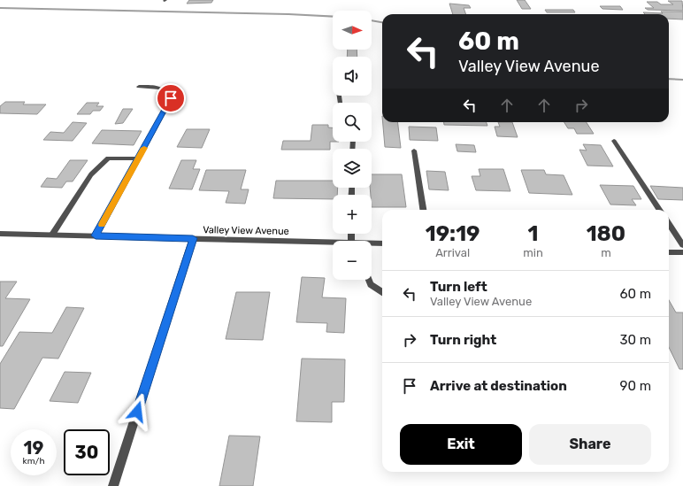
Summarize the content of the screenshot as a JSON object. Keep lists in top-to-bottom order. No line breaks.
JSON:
{"streets":{"street":["Valley View Avenue"]},"north":"right","page":{"map_buttons":["+","−"],"turn":["60 m","Valley View Avenue"],"eta":["19:19","Arrival","1","min","180","m"],"list":[{"name":"Turn left","note":"Valley View Avenue","value":"60 m"},{"name":"Turn right","value":"30 m"},{"name":"Arrive at destination","value":"90 m"}],"buttons":["Exit","Share"],"speed":"19 km/h","limit":"30"}}
